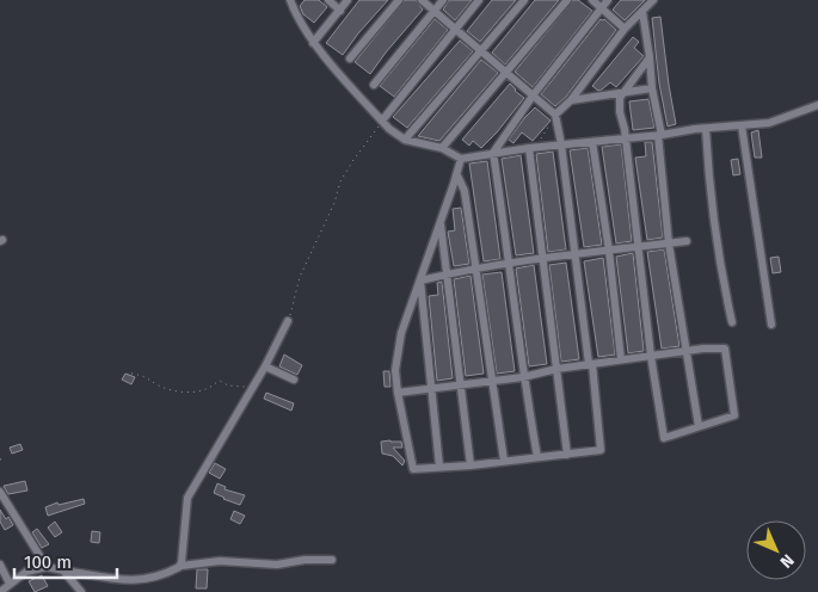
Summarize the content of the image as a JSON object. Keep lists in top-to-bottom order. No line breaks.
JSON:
{"scale_bar":"100 m","north":"bottom right"}
